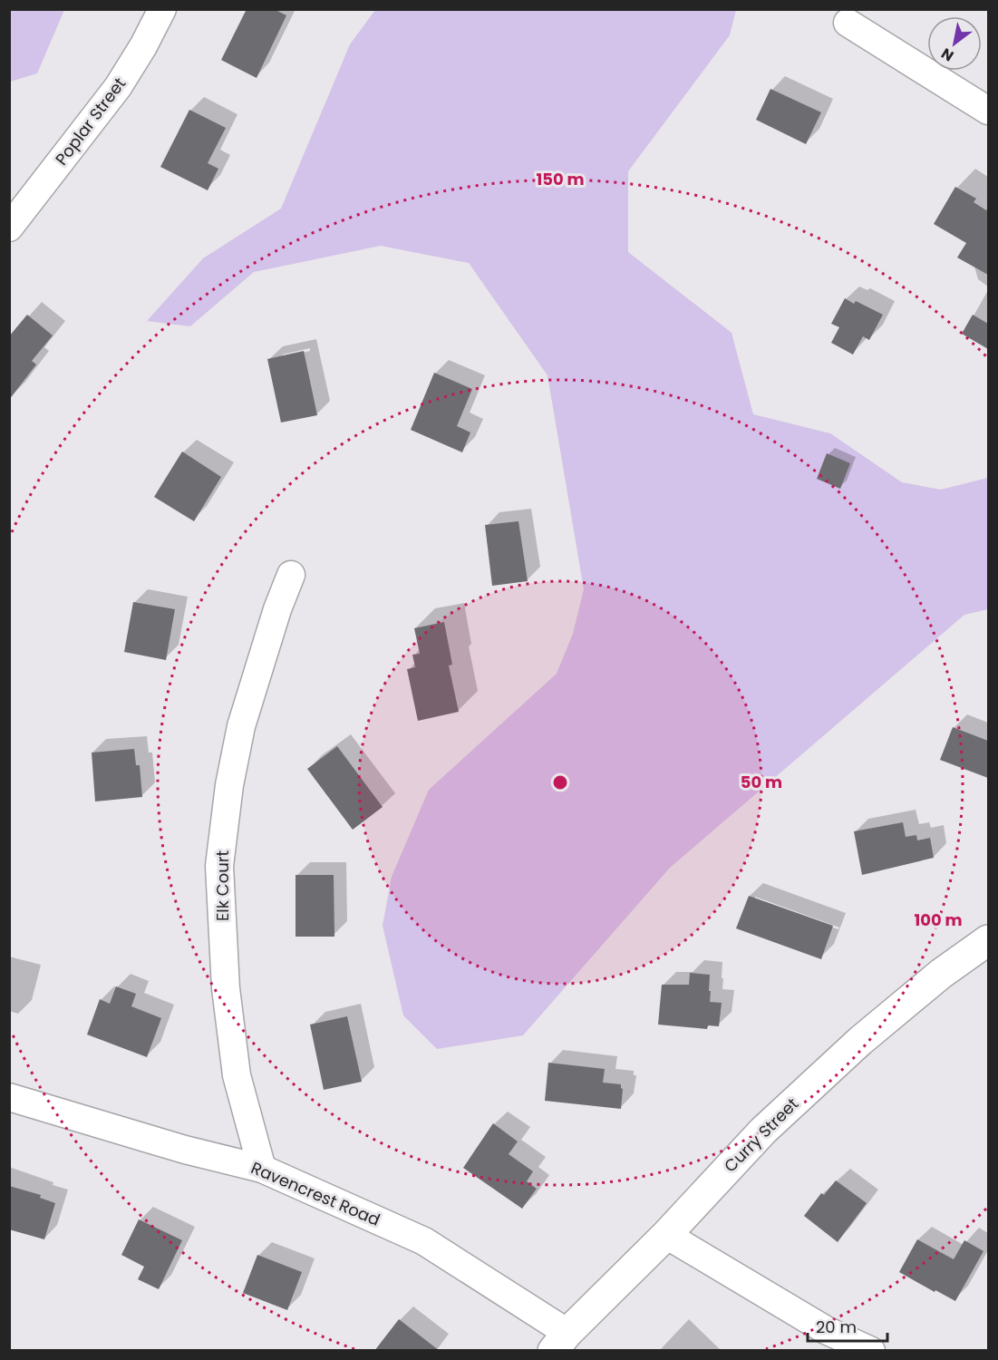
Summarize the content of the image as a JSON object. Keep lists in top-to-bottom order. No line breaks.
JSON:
{"streets":{"street":["Poplar Street","Elk Court","Curry Street","Ravencrest Road"]},"crossings":[["Elk Court","Ravencrest Road"],["Curry Street","Ravencrest Road"]],"scale_bar":"20 m","north":"bottom left","rings":["150 m","50 m","100 m"]}
